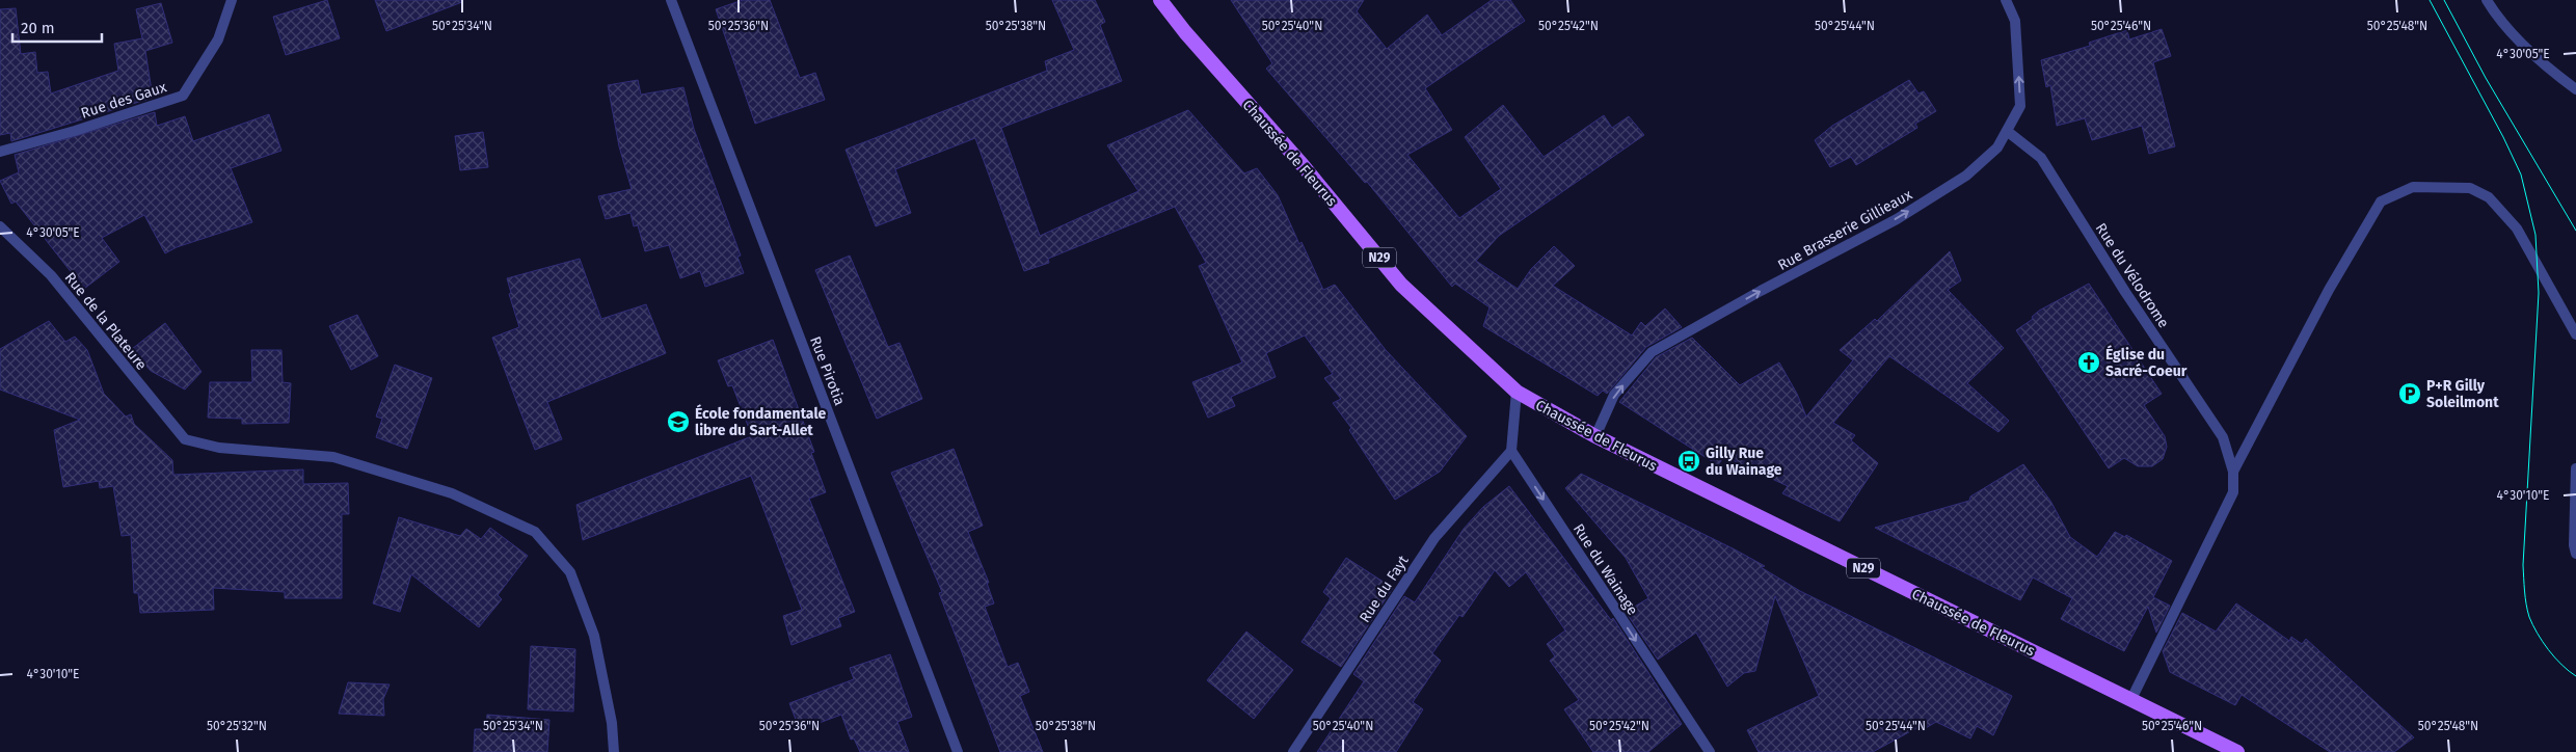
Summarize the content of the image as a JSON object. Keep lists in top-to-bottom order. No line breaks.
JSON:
{"streets":{"main road":["Chaussée de Fleurus","N29"],"street":["Rue des Gaux","Rue Brasserie Gillieaux","Rue du Vélodrome","Rue de la Plateure","Rue Pirotia","Rue du Wainage","Rue du Fayt"]},"crossings":[["Chaussée de Fleurus","Rue Brasserie Gillieaux"],["Chaussée de Fleurus","Rue du Vélodrome"],["Rue Brasserie Gillieaux","Rue du Vélodrome"],["Rue du Wainage","Rue du Fayt"]],"one_way":["Rue Brasserie Gillieaux","Rue du Wainage"],"places":{"church":["Église du Sacré-Coeur"],"parking":["P+R Gilly Soleilmont"],"school or university":["École fondamentale libre du Sart-Allet"],"bus stop":["Gilly Rue du Wainage"]},"scale_bar":"20 m","coordinates":["50°25'34\"N","50°25'36\"N","50°25'38\"N","50°25'40\"N","50°25'42\"N","50°25'44\"N","50°25'46\"N","50°25'48\"N","4°30'05\"E","4°30'10\"E","50°25'32\"N"]}
